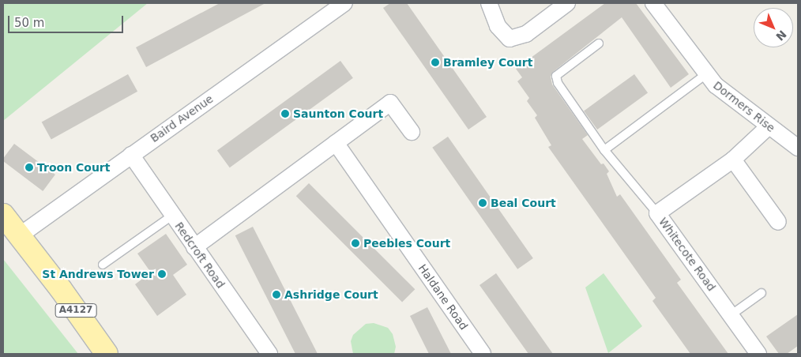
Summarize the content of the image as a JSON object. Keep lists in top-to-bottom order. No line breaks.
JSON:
{"streets":{"main road":["A4127"],"street":["Dormers Rise","Baird Avenue","Whitecote Road","Redcroft Road","Haldane Road"]},"crossings":[["Dormers Rise","Whitecote Road"],["Baird Avenue","Redcroft Road"],["Baird Avenue","A4127"]],"places":["Bramley Court","Saunton Court","Troon Court","Beal Court","Peebles Court","St Andrews Tower","Ashridge Court"],"scale_bar":"50 m","north":"bottom right"}
